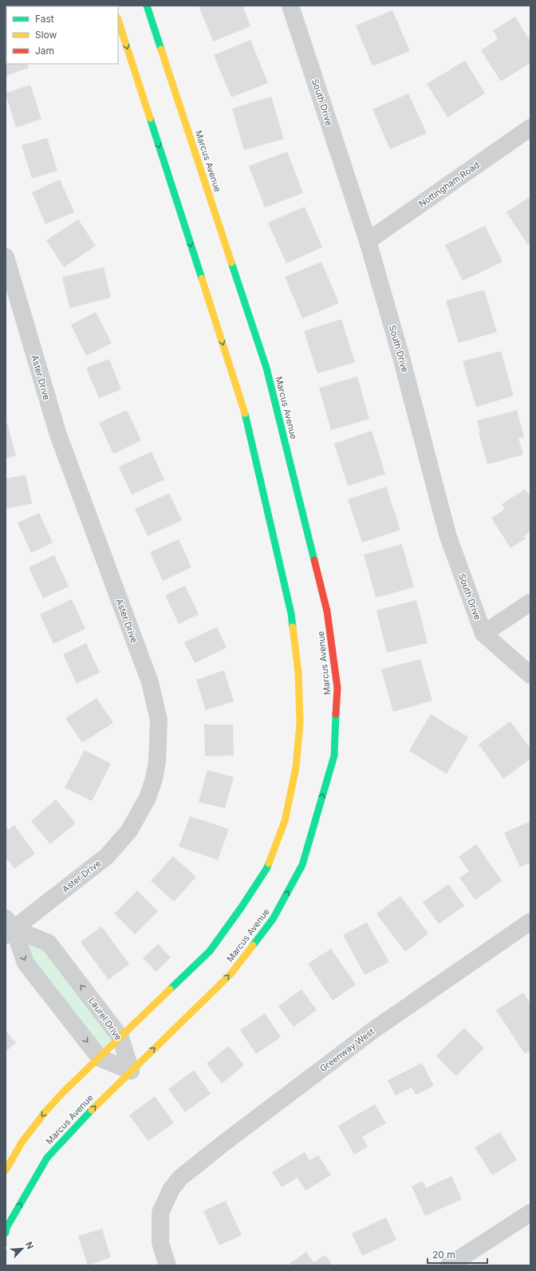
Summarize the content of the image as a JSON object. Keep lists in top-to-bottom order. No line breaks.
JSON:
{"streets":{"main road":["Marcus Avenue"],"street":["South Drive","Nottingham Road","Aster Drive","Laurel Drive","Greenway West"]},"crossings":[["South Drive","Nottingham Road"],["Marcus Avenue","Laurel Drive"],["Aster Drive","Laurel Drive"]],"legend":["Fast","Slow","Jam"],"scale_bar":"20 m","north":"top right"}
